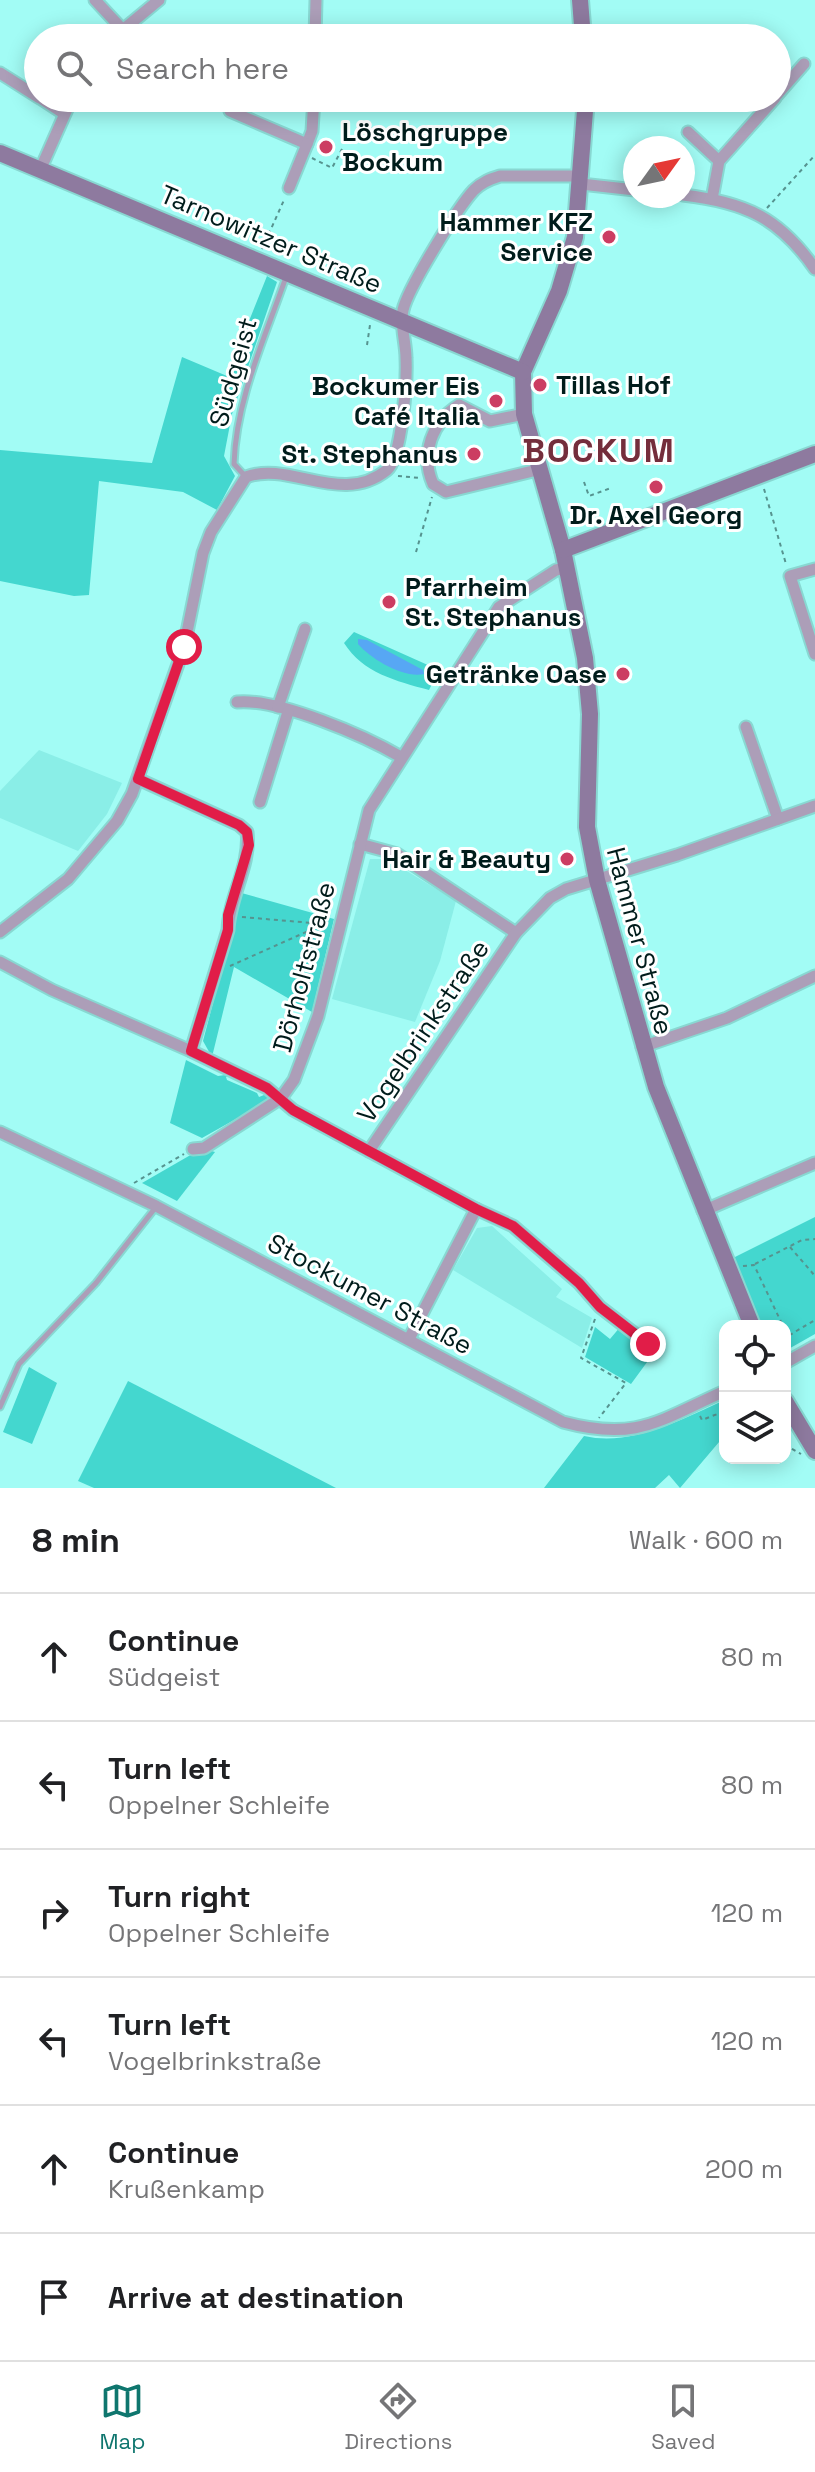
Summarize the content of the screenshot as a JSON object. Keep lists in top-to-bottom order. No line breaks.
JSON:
{"streets":{"main road":["Tarnowitzer Straße","Hammer Straße"],"street":["Dörholtstraße","Vogelbrinkstraße","Stockumer Straße"],"lane":["Südgeist"]},"crossings":[["Tarnowitzer Straße","Südgeist"],["Tarnowitzer Straße","Hammer Straße"],["Hammer Straße","Dörholtstraße"],["Hammer Straße","Vogelbrinkstraße"],["Dörholtstraße","Vogelbrinkstraße"]],"districts":["BOCKUM"],"places":["Löschgruppe Bockum","Hammer KFZ Service","Tillas Hof","Bockumer Eis Café Italia","St. Stephanus","Dr. Axel Georg","Pfarrheim St. Stephanus","Getränke Oase","Hair & Beauty"],"north":"top right","page":{"search":"Search here","heading":["8 min","Walk · 600 m"],"list":[["Continue","Südgeist","80 m"],["Turn left","Oppelner Schleife","80 m"],["Turn right","Oppelner Schleife","120 m"],["Turn left","Vogelbrinkstraße","120 m"],["Continue","Krußenkamp","200 m"],"Arrive at destination"],"nav":["Map","Directions","Saved"]}}
